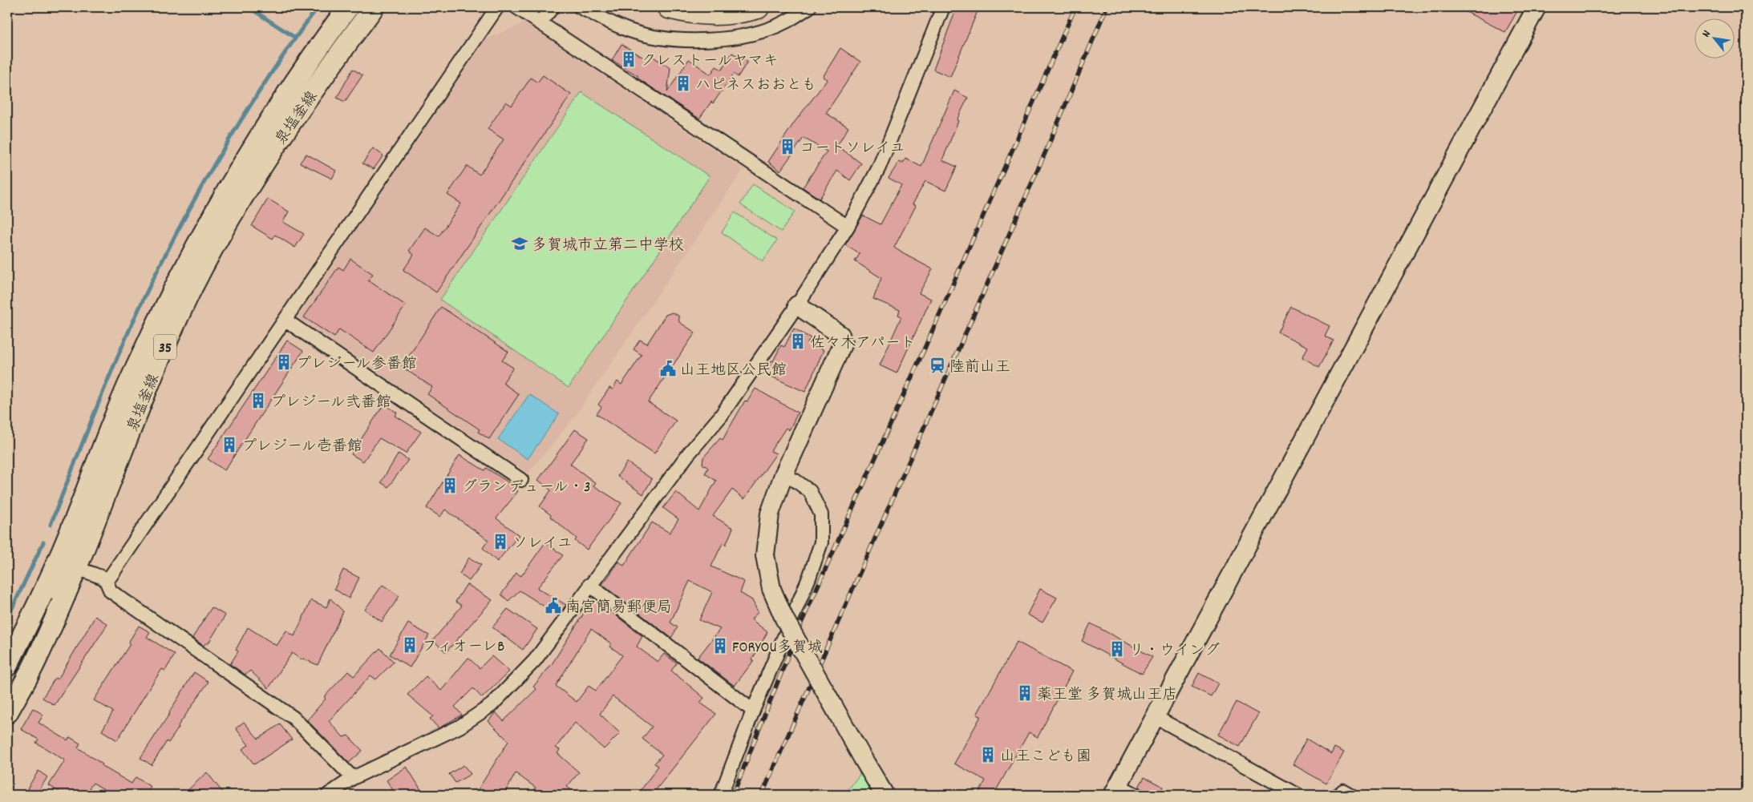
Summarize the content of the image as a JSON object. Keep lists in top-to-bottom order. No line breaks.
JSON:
{"streets":{"main road":["泉塩釜線","35"]},"places":{"building":["クレストールヤマキ","ハピネスおおとも","コートソレイユ","佐々木アパート","プレジール参番館","プレジール弐番館","プレジール壱番館","グランデュール・3","ソレイユ","フィオーレB","FORYOU多賀城","リ・ウイング","薬王堂 多賀城山王店","山王こども園"],"school or university":["多賀城市立第二中学校"],"station":["陸前山王"],"public building":["山王地区公民館","南宮簡易郵便局"]},"north":"top left"}
